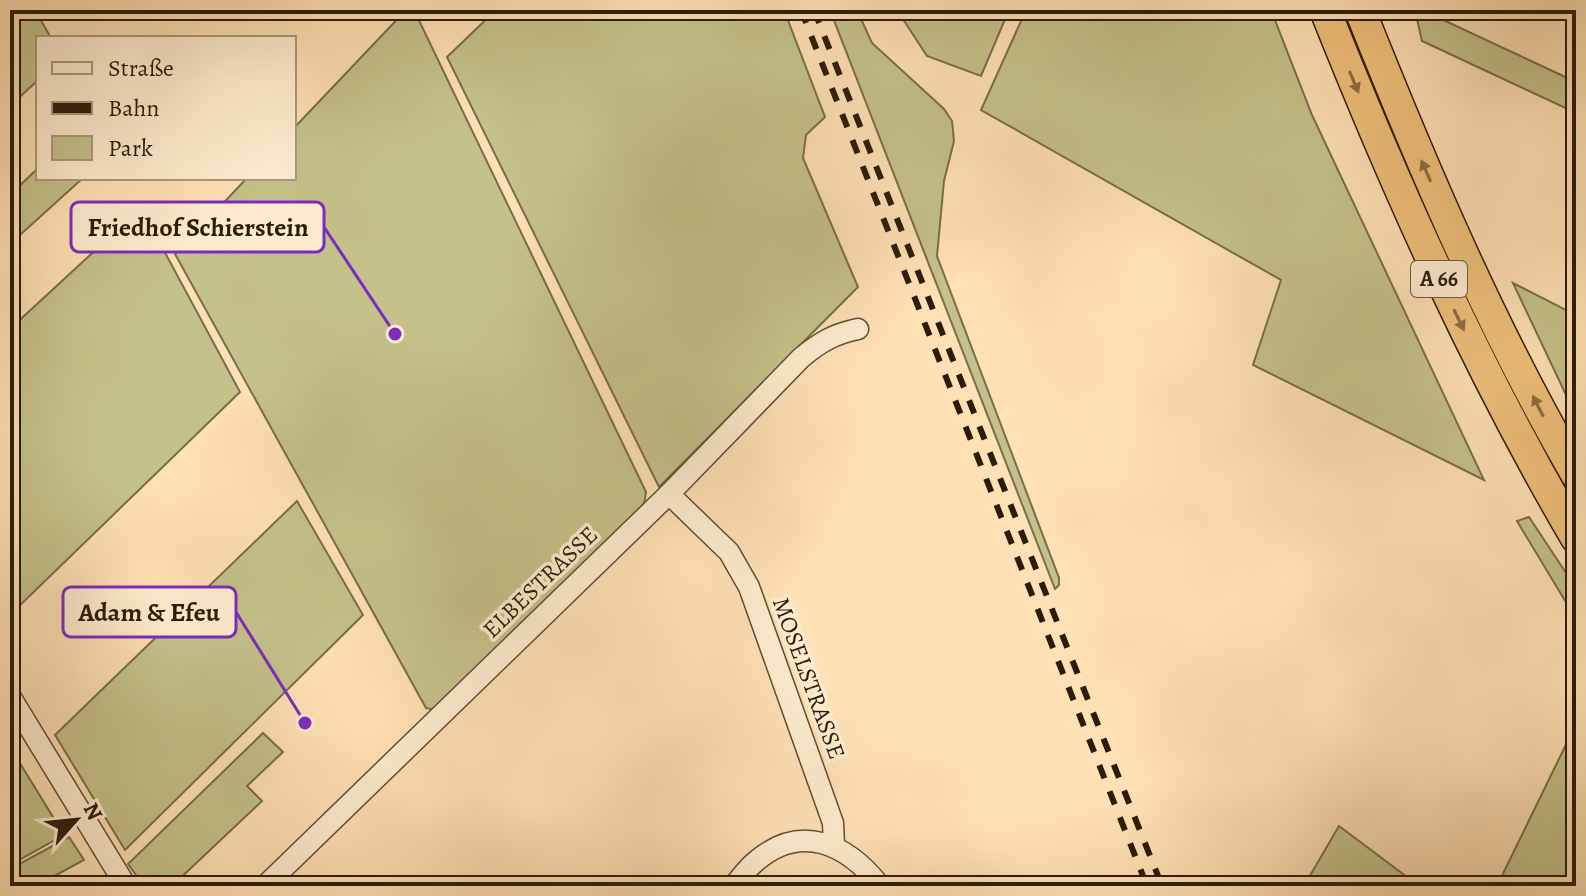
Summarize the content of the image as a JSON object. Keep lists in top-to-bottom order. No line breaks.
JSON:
{"streets":{"highway":["A 66"],"street":["ELBESTRASSE","MOSELSTRASSE"]},"crossings":[["ELBESTRASSE","MOSELSTRASSE"]],"places":["Friedhof Schierstein","Adam & Efeu"],"legend":["Straße","Bahn","Park"],"north":"top right"}
